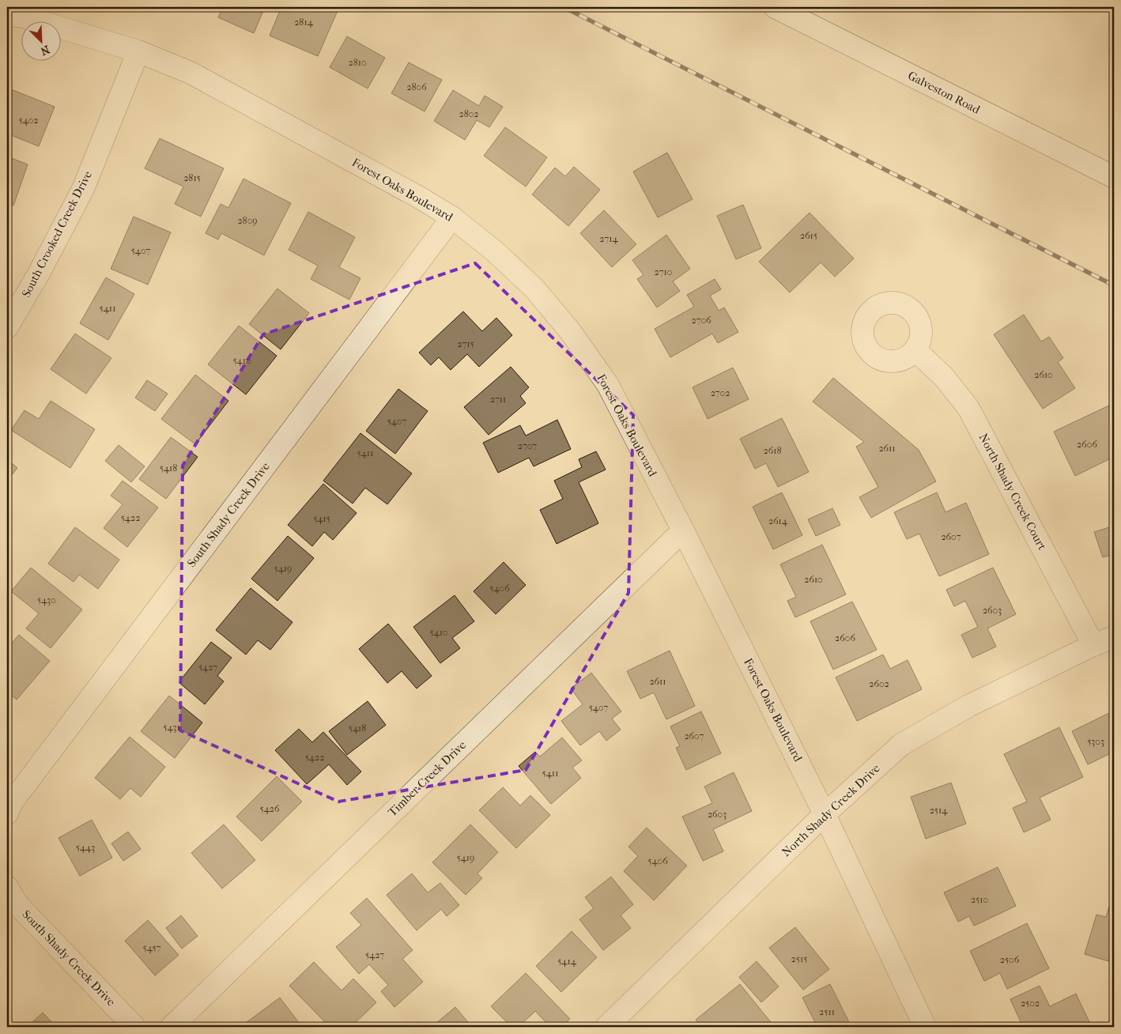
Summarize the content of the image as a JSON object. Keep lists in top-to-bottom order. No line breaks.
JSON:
{"streets":{"street":["Galveston Road","Forest Oaks Boulevard","South Crooked Creek Drive","North Shady Creek Court","South Shady Creek Drive","Timber Creek Drive","North Shady Creek Drive"]},"crossings":[["Forest Oaks Boulevard","South Crooked Creek Drive"],["Forest Oaks Boulevard","South Shady Creek Drive"],["Forest Oaks Boulevard","Timber Creek Drive"],["Forest Oaks Boulevard","North Shady Creek Drive"],["North Shady Creek Court","North Shady Creek Drive"]],"house_numbers":["2814","2810","2806","2802","5402","2815","2809","2615","2714","5407","2710","5411","2706","2715","5410","2610","2702","2711","5407","2606","2707","2611","2618","5411","5418","5422","5415","2614","2607","5419","2610","5406","5430","2603","5410","2606","5427","2611","2602","5407","5431","5418","2607","5303","5422","5411","5426","2514","2603","5443","5419","5406","2510","5457","5427","2515","2506","5414","2502","2511"],"north":"bottom right"}
